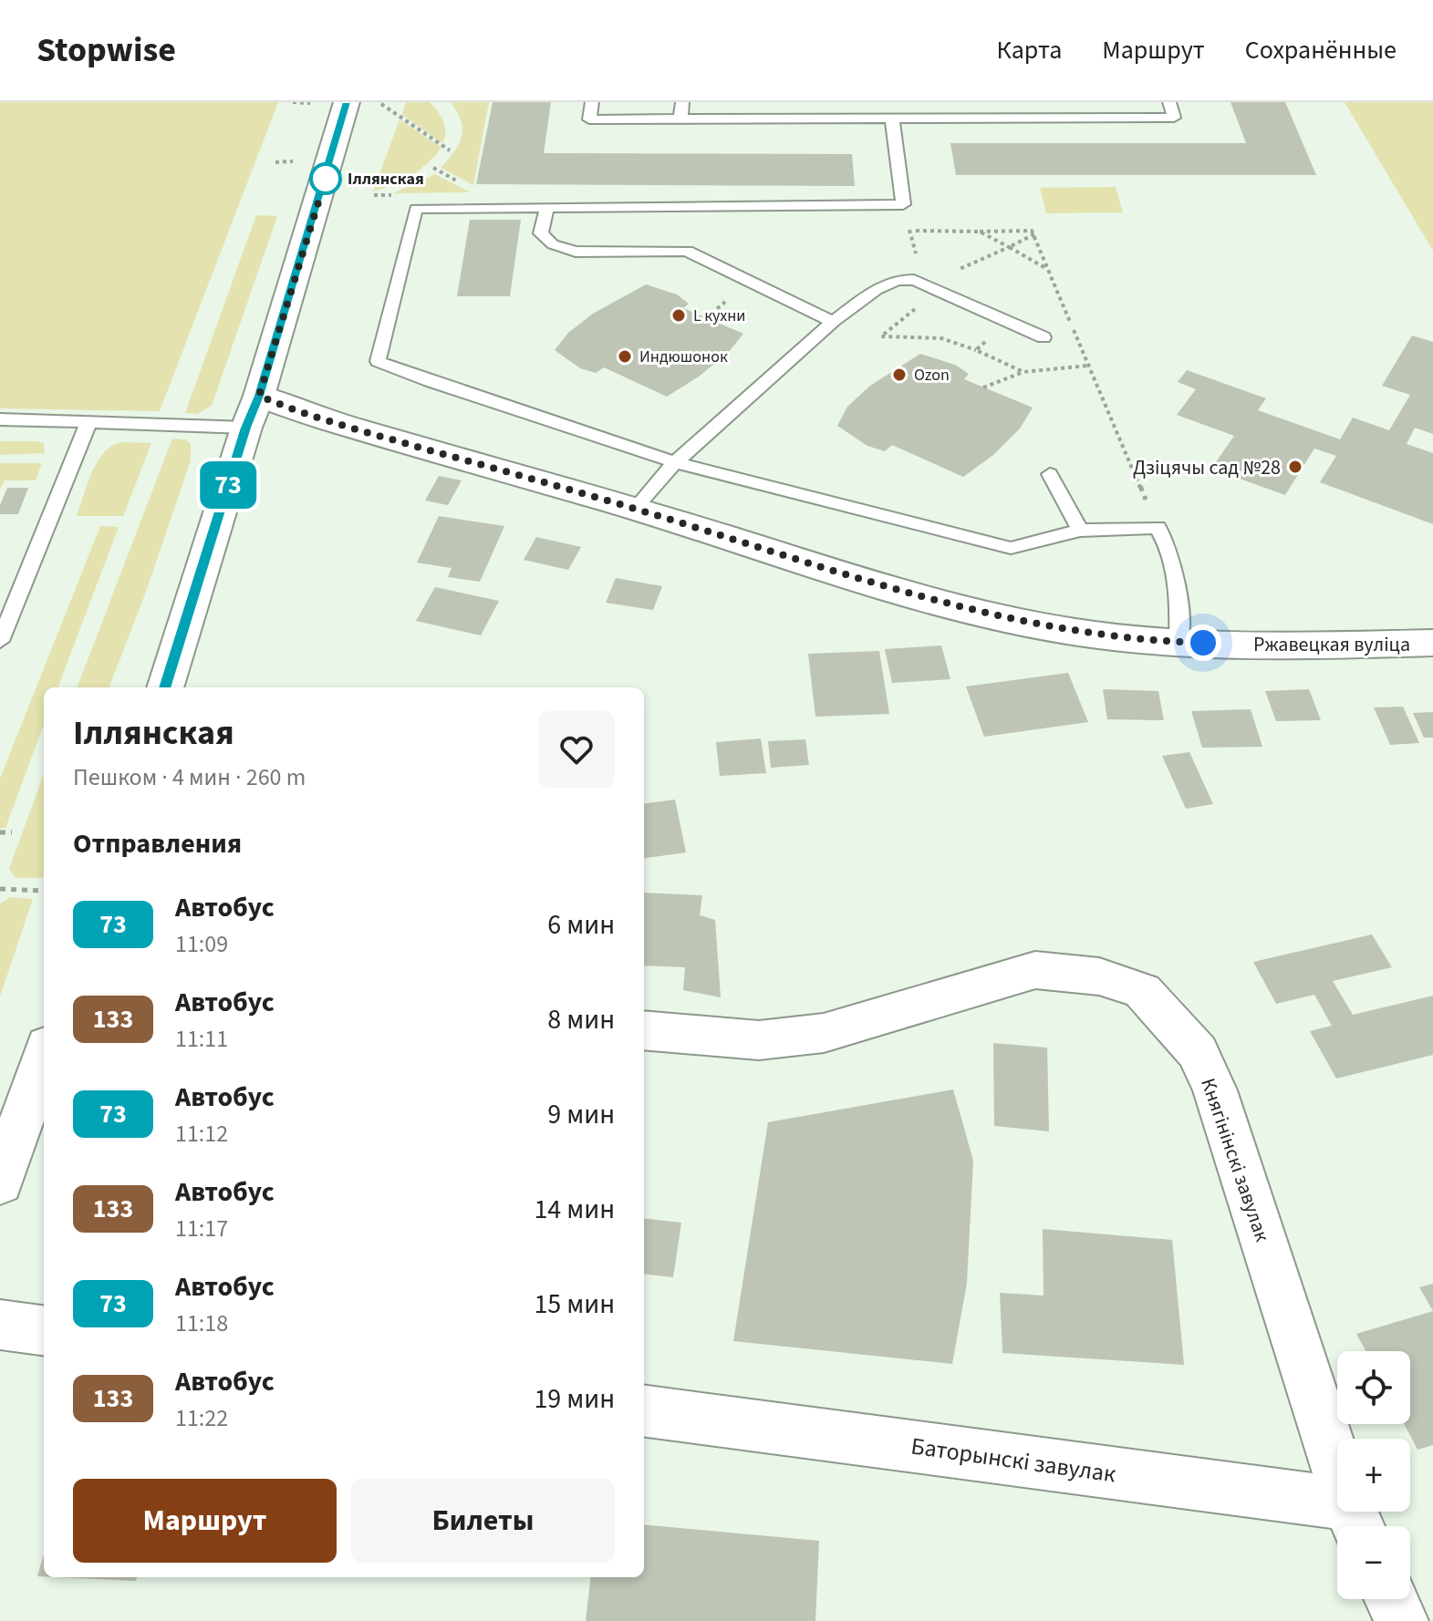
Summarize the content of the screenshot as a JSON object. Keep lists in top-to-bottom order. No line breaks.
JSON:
{"streets":{"street":["Ржавецкая вуліца","Княгінінскі завулак","Баторынскі завулак"]},"crossings":[["Княгінінскі завулак","Баторынскі завулак"]],"places":["Іллянская","L кухни","Индюшонок","Ozon","Дзіцячы сад №28"],"lines":["bus line 73"],"page":{"header":"Stopwise","nav":["Карта","Маршрут","Сохранённые"],"on_map":"73","heading":[["Іллянская","Пешком · 4 мин · 260 m"],"Отправления"],"list":[{"mark":"73","name":"Автобус","note":"11:09","value":"6 мин"},{"mark":"133","name":"Автобус","note":"11:11","value":"8 мин"},{"mark":"73","name":"Автобус","note":"11:12","value":"9 мин"},{"mark":"133","name":"Автобус","note":"11:17","value":"14 мин"},{"mark":"73","name":"Автобус","note":"11:18","value":"15 мин"},{"mark":"133","name":"Автобус","note":"11:22","value":"19 мин"}],"map_buttons":["+","−"],"buttons":["Маршрут","Билеты"]}}
